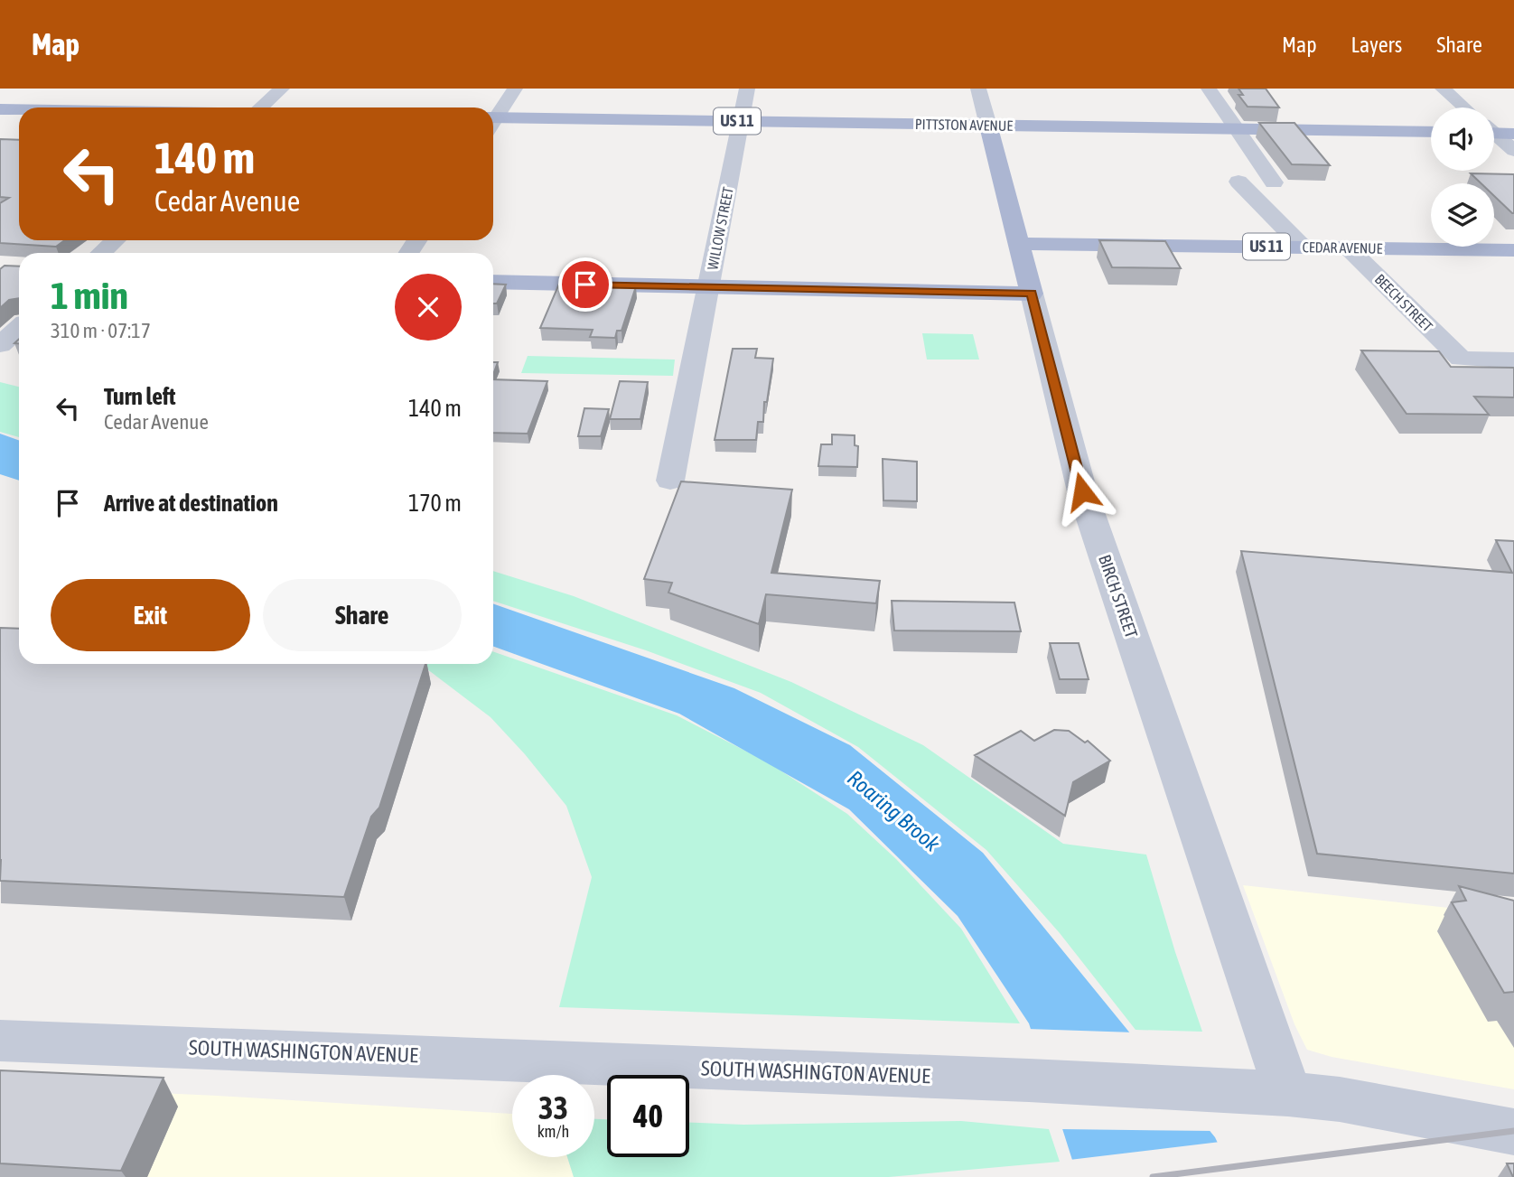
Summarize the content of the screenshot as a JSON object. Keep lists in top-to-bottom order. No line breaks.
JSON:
{"streets":{"main road":["US 11","PITTSTON AVENUE","CEDAR AVENUE","BIRCH STREET"],"street":["WILLOW STREET","BEECH STREET","SOUTH WASHINGTON AVENUE"]},"crossings":[["PITTSTON AVENUE","WILLOW STREET"],["PITTSTON AVENUE","BIRCH STREET"],["CEDAR AVENUE","BEECH STREET"],["CEDAR AVENUE","BIRCH STREET"],["BIRCH STREET","SOUTH WASHINGTON AVENUE"]],"water":["Roaring Brook"],"page":{"header":"Map","nav":["Map","Layers","Share"],"turn":["140 m","Cedar Avenue"],"heading":["1 min","310 m · 07:17"],"list":[{"name":"Turn left","note":"Cedar Avenue","value":"140 m"},{"name":"Arrive at destination","value":"170 m"}],"buttons":["Exit","Share"],"speed":"33 km/h","limit":"40"}}
